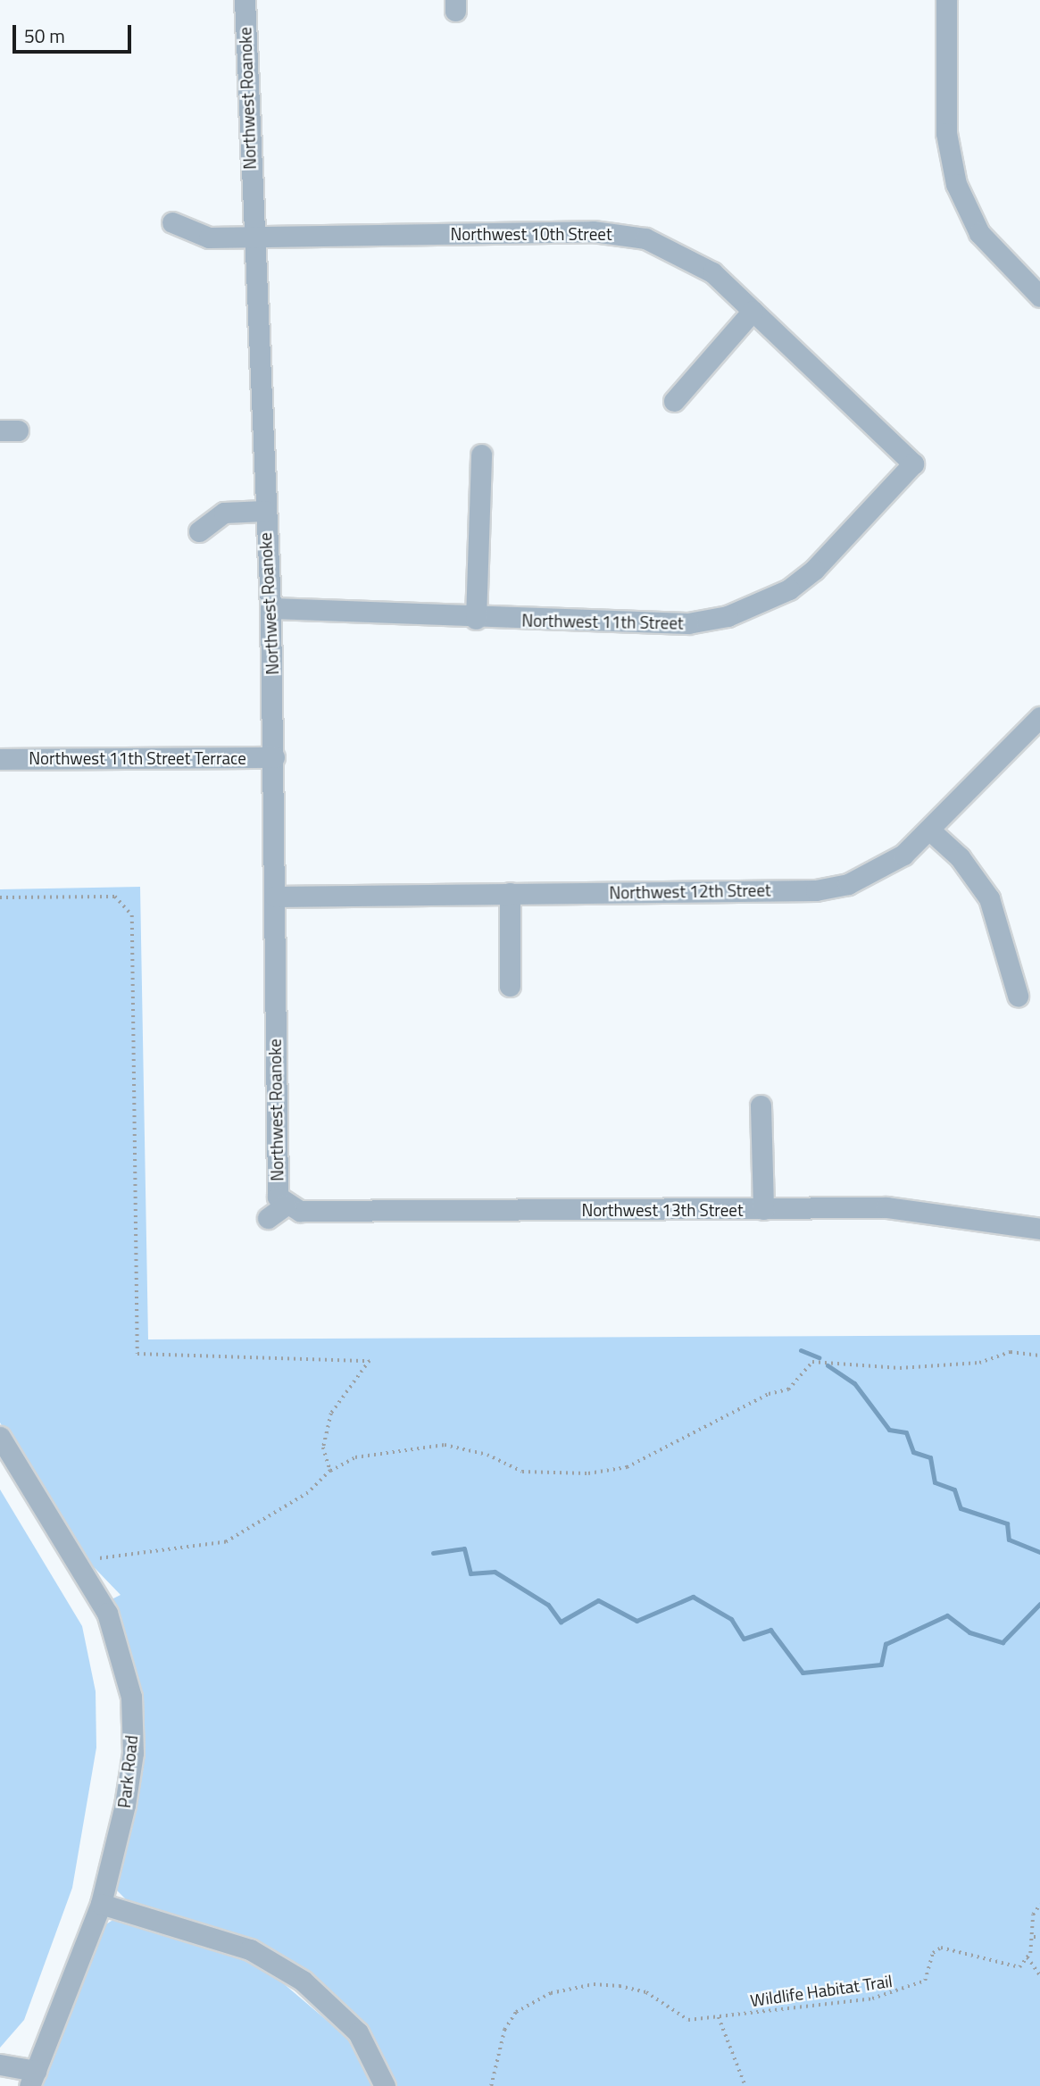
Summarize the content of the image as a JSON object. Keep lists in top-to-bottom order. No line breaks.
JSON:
{"streets":{"street":["Northwest Roanoke","Northwest 10th Street","Northwest 11th Street","Northwest 11th Street Terrace","Northwest 12th Street","Northwest 13th Street","Park Road"],"path":["Wildlife Habitat Trail"]},"crossings":[["Northwest Roanoke","Northwest 10th Street"],["Northwest Roanoke","Northwest 11th Street"],["Northwest Roanoke","Northwest 11th Street Terrace"],["Northwest Roanoke","Northwest 12th Street"],["Northwest Roanoke","Northwest 13th Street"],["Northwest 10th Street","Northwest 11th Street"]],"scale_bar":"50 m"}
